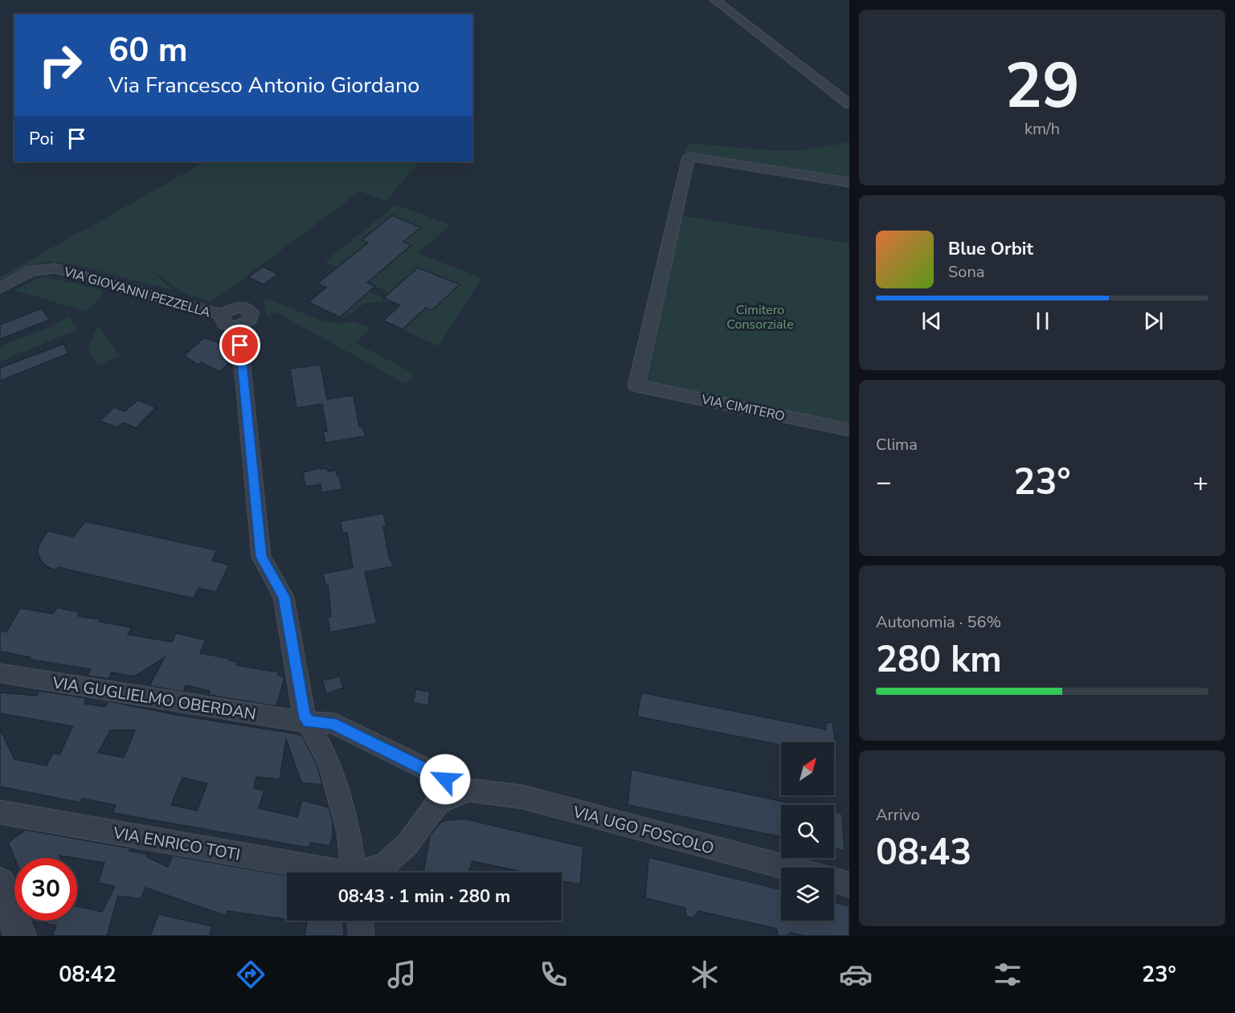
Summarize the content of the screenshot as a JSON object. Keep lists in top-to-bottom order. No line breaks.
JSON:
{"streets":{"street":["VIA GIOVANNI PEZZELLA","VIA CIMITERO","VIA GUGLIELMO OBERDAN","VIA UGO FOSCOLO","VIA ENRICO TOTI"]},"crossings":[["VIA GIOVANNI PEZZELLA","VIA GUGLIELMO OBERDAN"],["VIA GUGLIELMO OBERDAN","VIA UGO FOSCOLO"]],"parks":["Cimitero Consorziale"],"north":"top right","page":{"tile":[["29","km/h"],"Clima",["Autonomia · 56%","280 km"],["Arrivo","08:43"]],"turn":["60 m","Via Francesco Antonio Giordano"],"then":"Poi","song":["Blue Orbit","Sona"],"heat":["−","23°","+"],"limit":"30","trip":"08:43 · 1 min · 280 m","tabs":["08:42","23°"]}}
